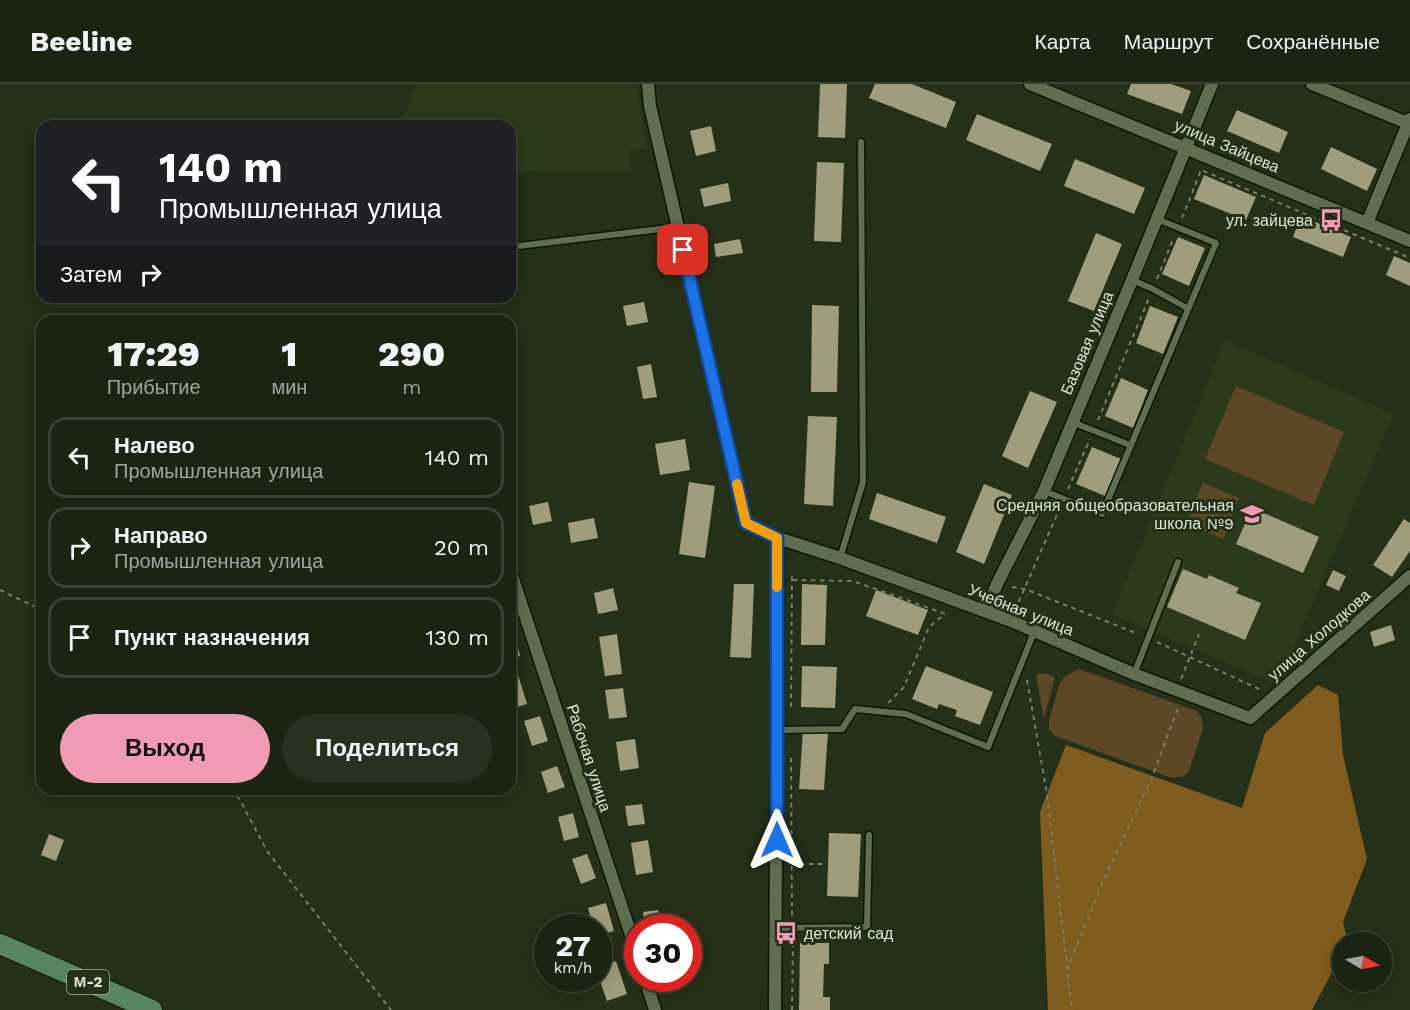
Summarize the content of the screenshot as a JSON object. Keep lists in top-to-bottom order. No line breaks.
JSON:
{"streets":{"main road":["М-2"],"street":["улица Зайцева","Базовая улица","Учебная улица","улица Холодкова","Рабочая улица"]},"crossings":[["улица Зайцева","Базовая улица"],["Базовая улица","Учебная улица"],["Учебная улица","улица Холодкова"]],"places":{"bus stop":["ул. зайцева","детский сад"],"school or university":["Средняя общеобразовательная школа №9"]},"north":"right","page":{"header":"Beeline","nav":["Карта","Маршрут","Сохранённые"],"turn":["140 m","Промышленная улица"],"then":"Затем","eta":["17:29","Прибытие","1","мин","290","m"],"list":[{"name":"Налево","note":"Промышленная улица","value":"140 m"},{"name":"Направо","note":"Промышленная улица","value":"20 m"},{"name":"Пункт назначения","value":"130 m"}],"buttons":["Выход","Поделиться"],"speed":"27 km/h","limit":"30"}}
